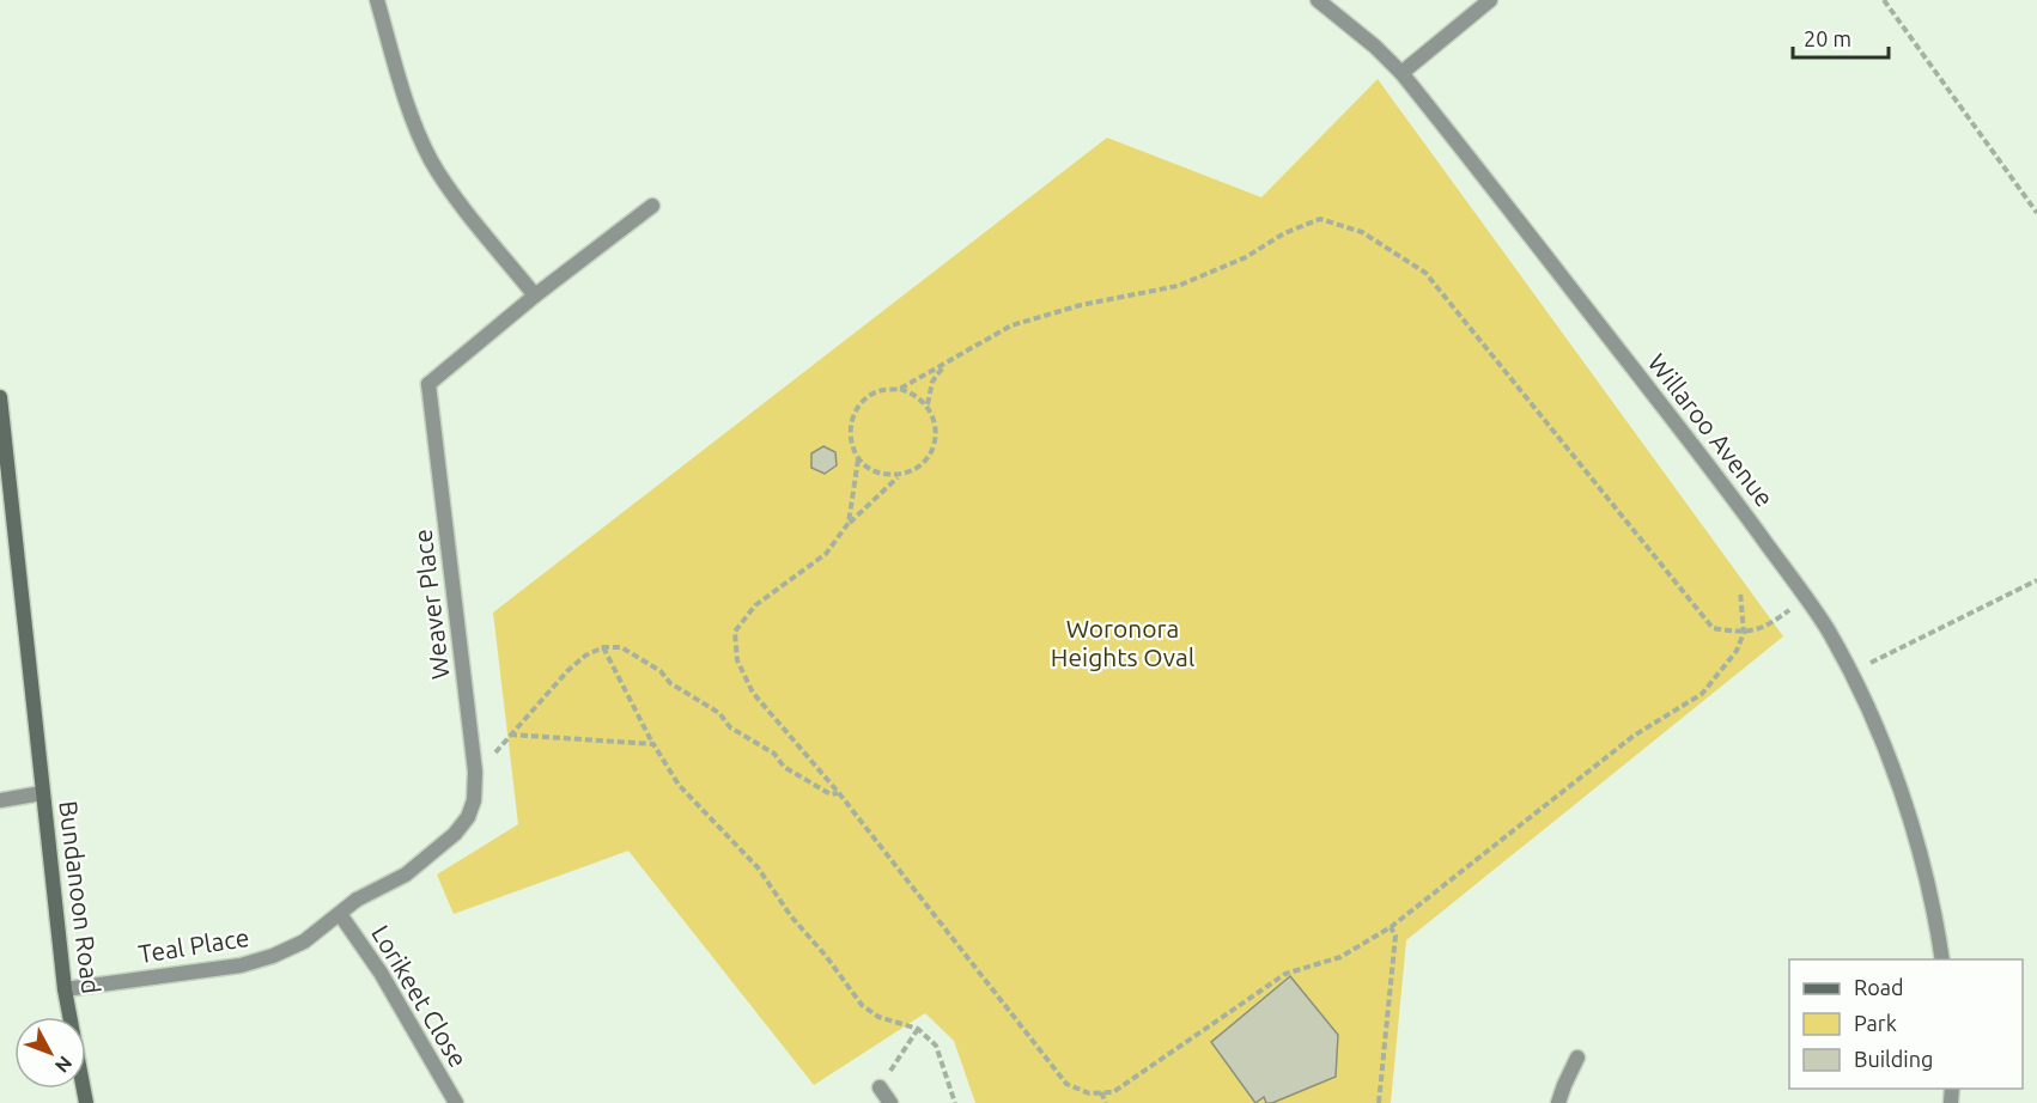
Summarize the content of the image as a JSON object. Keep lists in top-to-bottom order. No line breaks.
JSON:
{"streets":{"street":["Willaroo Avenue","Weaver Place","Bundanoon Road","Teal Place","Lorikeet Close"]},"crossings":[["Weaver Place","Teal Place"],["Bundanoon Road","Teal Place"],["Teal Place","Lorikeet Close"]],"parks":["Woronora Heights Oval"],"legend":["Road","Park","Building"],"scale_bar":"20 m","north":"bottom right"}
